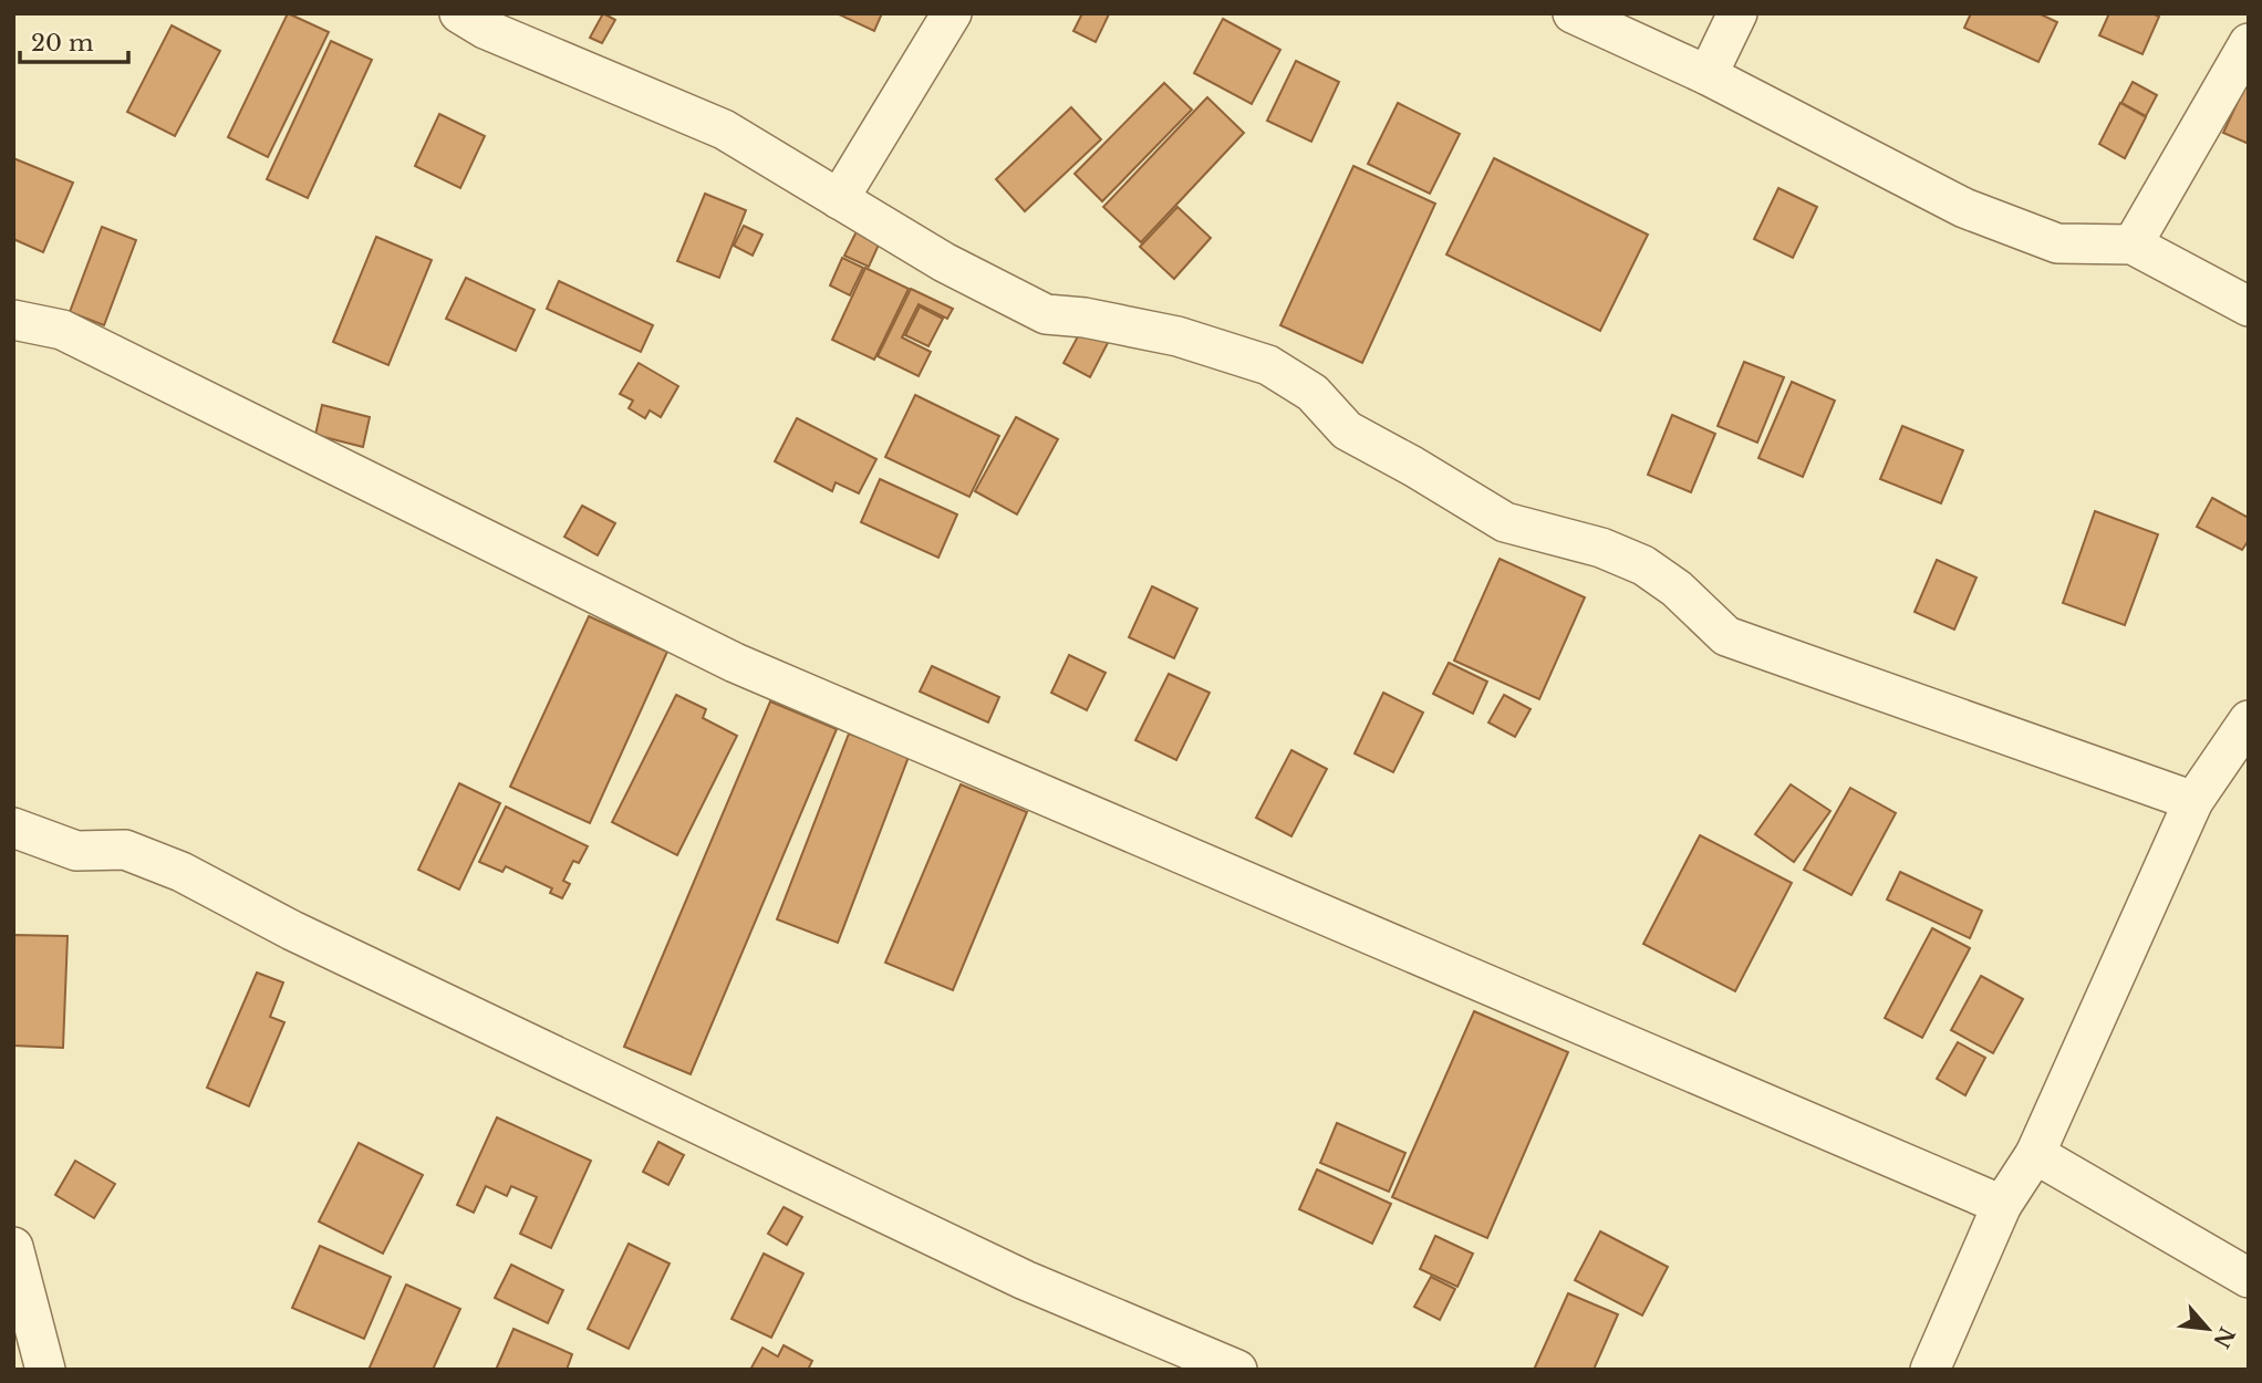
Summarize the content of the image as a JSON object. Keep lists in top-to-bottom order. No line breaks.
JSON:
{"scale_bar":"20 m","north":"bottom right"}
